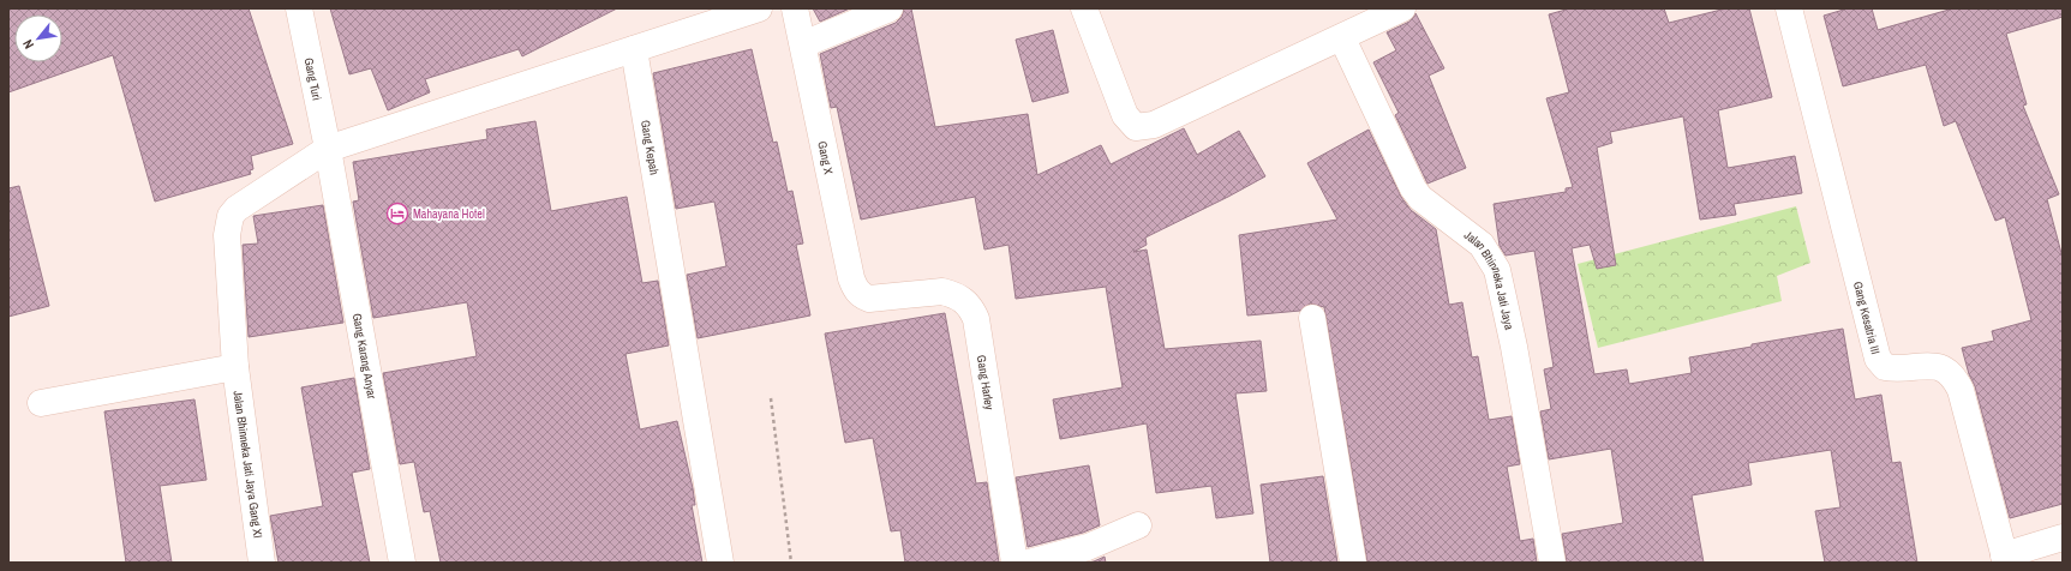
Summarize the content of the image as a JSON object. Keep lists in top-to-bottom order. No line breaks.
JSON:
{"streets":{"street":["Gang Turi","Gang Kepah","Gang X","Jalan Bhinneka Jati Jaya","Gang Kesatria III","Gang Karang Anyar","Gang Harley","Jalan Bhinneka Jati Jaya Gang XI"]},"crossings":[["Gang Turi","Gang Karang Anyar"],["Gang Turi","Jalan Bhinneka Jati Jaya Gang XI"],["Gang X","Gang Harley"],["Gang Karang Anyar","Jalan Bhinneka Jati Jaya Gang XI"]],"places":{"hotel":["Mahayana Hotel"]},"north":"bottom left"}
